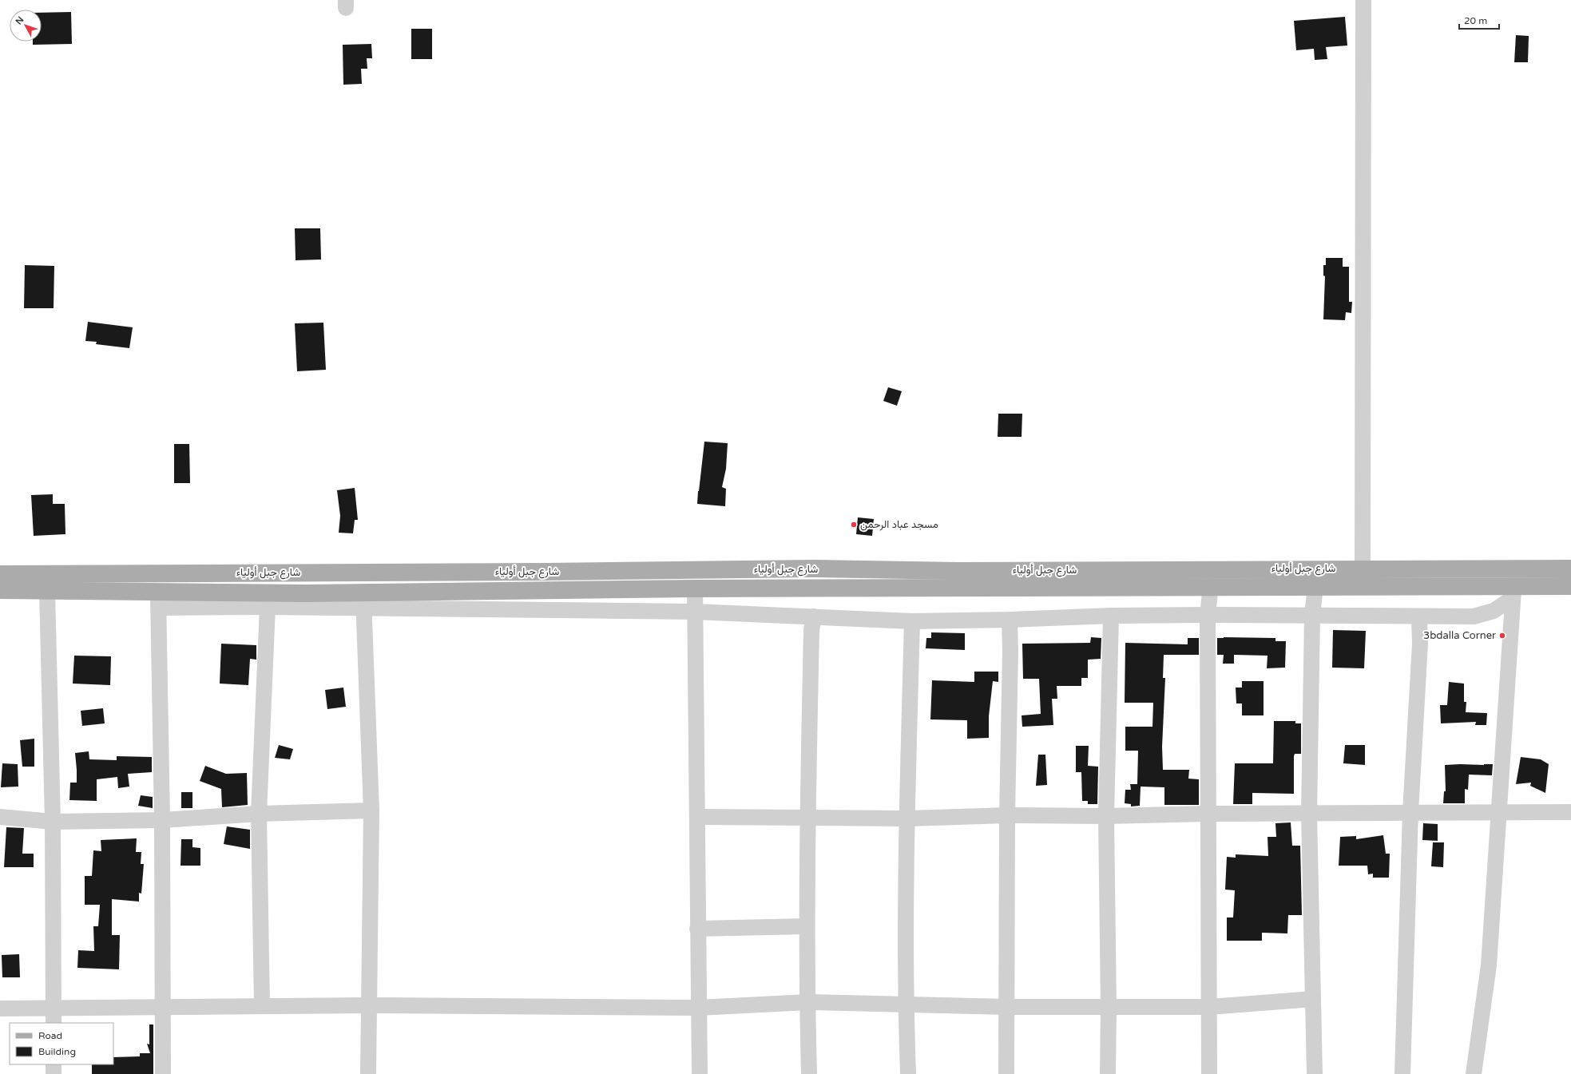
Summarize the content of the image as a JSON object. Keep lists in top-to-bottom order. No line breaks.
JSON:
{"streets":{"main road":["شارع جبل أولياء"]},"places":["مسجد عباد الرحمن","3bdalla Corner"],"legend":["Road","Building"],"scale_bar":"20 m","north":"top left"}
